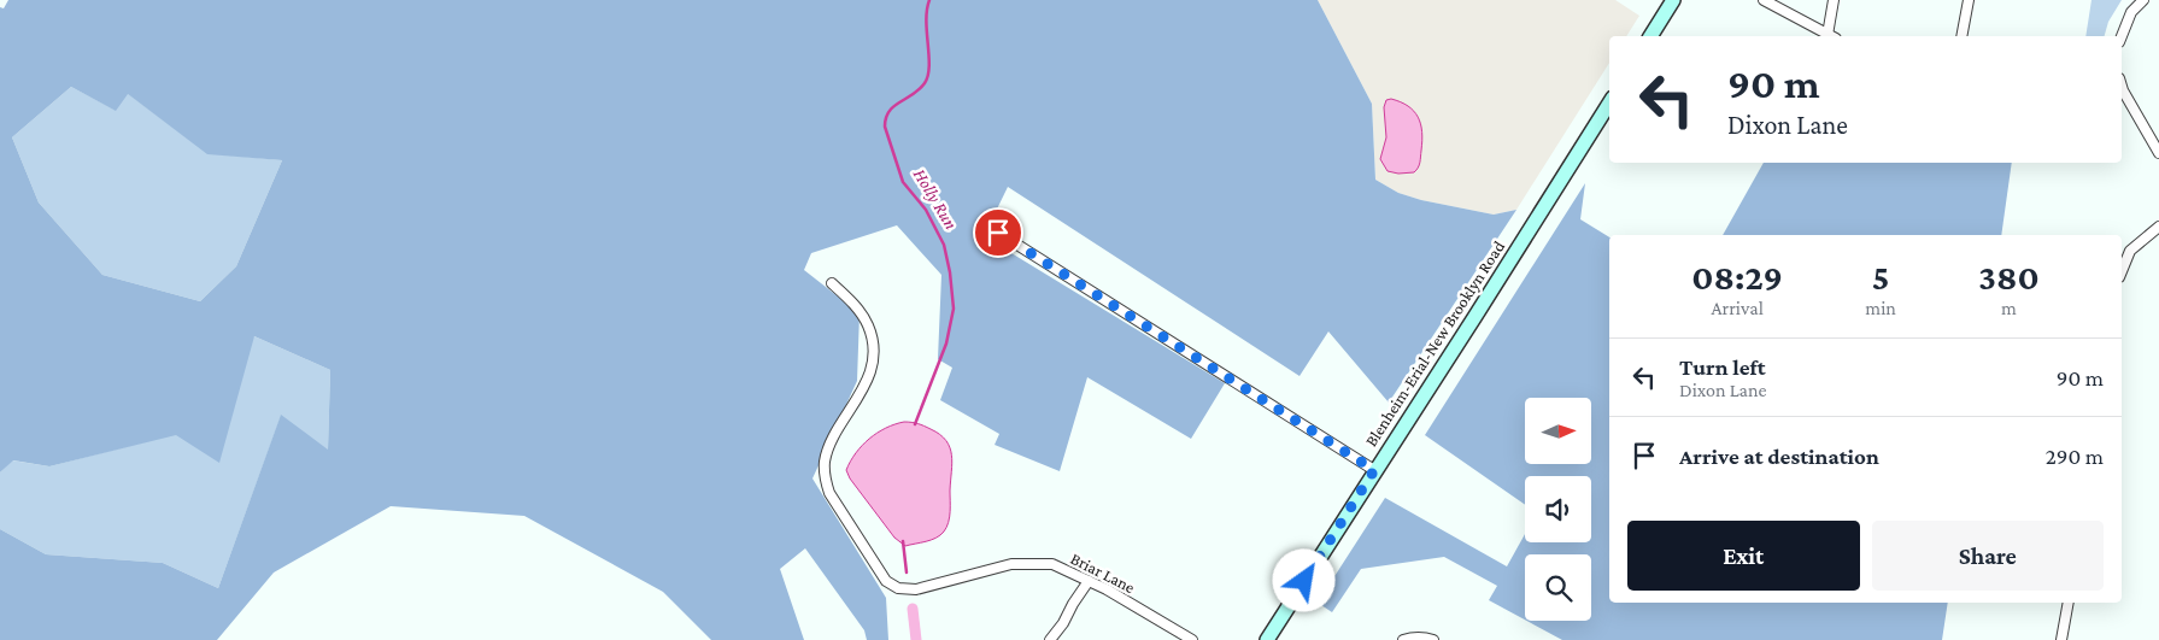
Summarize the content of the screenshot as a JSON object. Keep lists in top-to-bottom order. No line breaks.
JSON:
{"streets":{"main road":["Blenheim-Erial-New Brooklyn Road"],"street":["Briar Lane"]},"water":["Holly Run"],"north":"right","page":{"turn":["90 m","Dixon Lane"],"eta":["08:29","Arrival","5","min","380","m"],"list":[{"name":"Turn left","note":"Dixon Lane","value":"90 m"},{"name":"Arrive at destination","value":"290 m"}],"buttons":["Exit","Share"]}}
